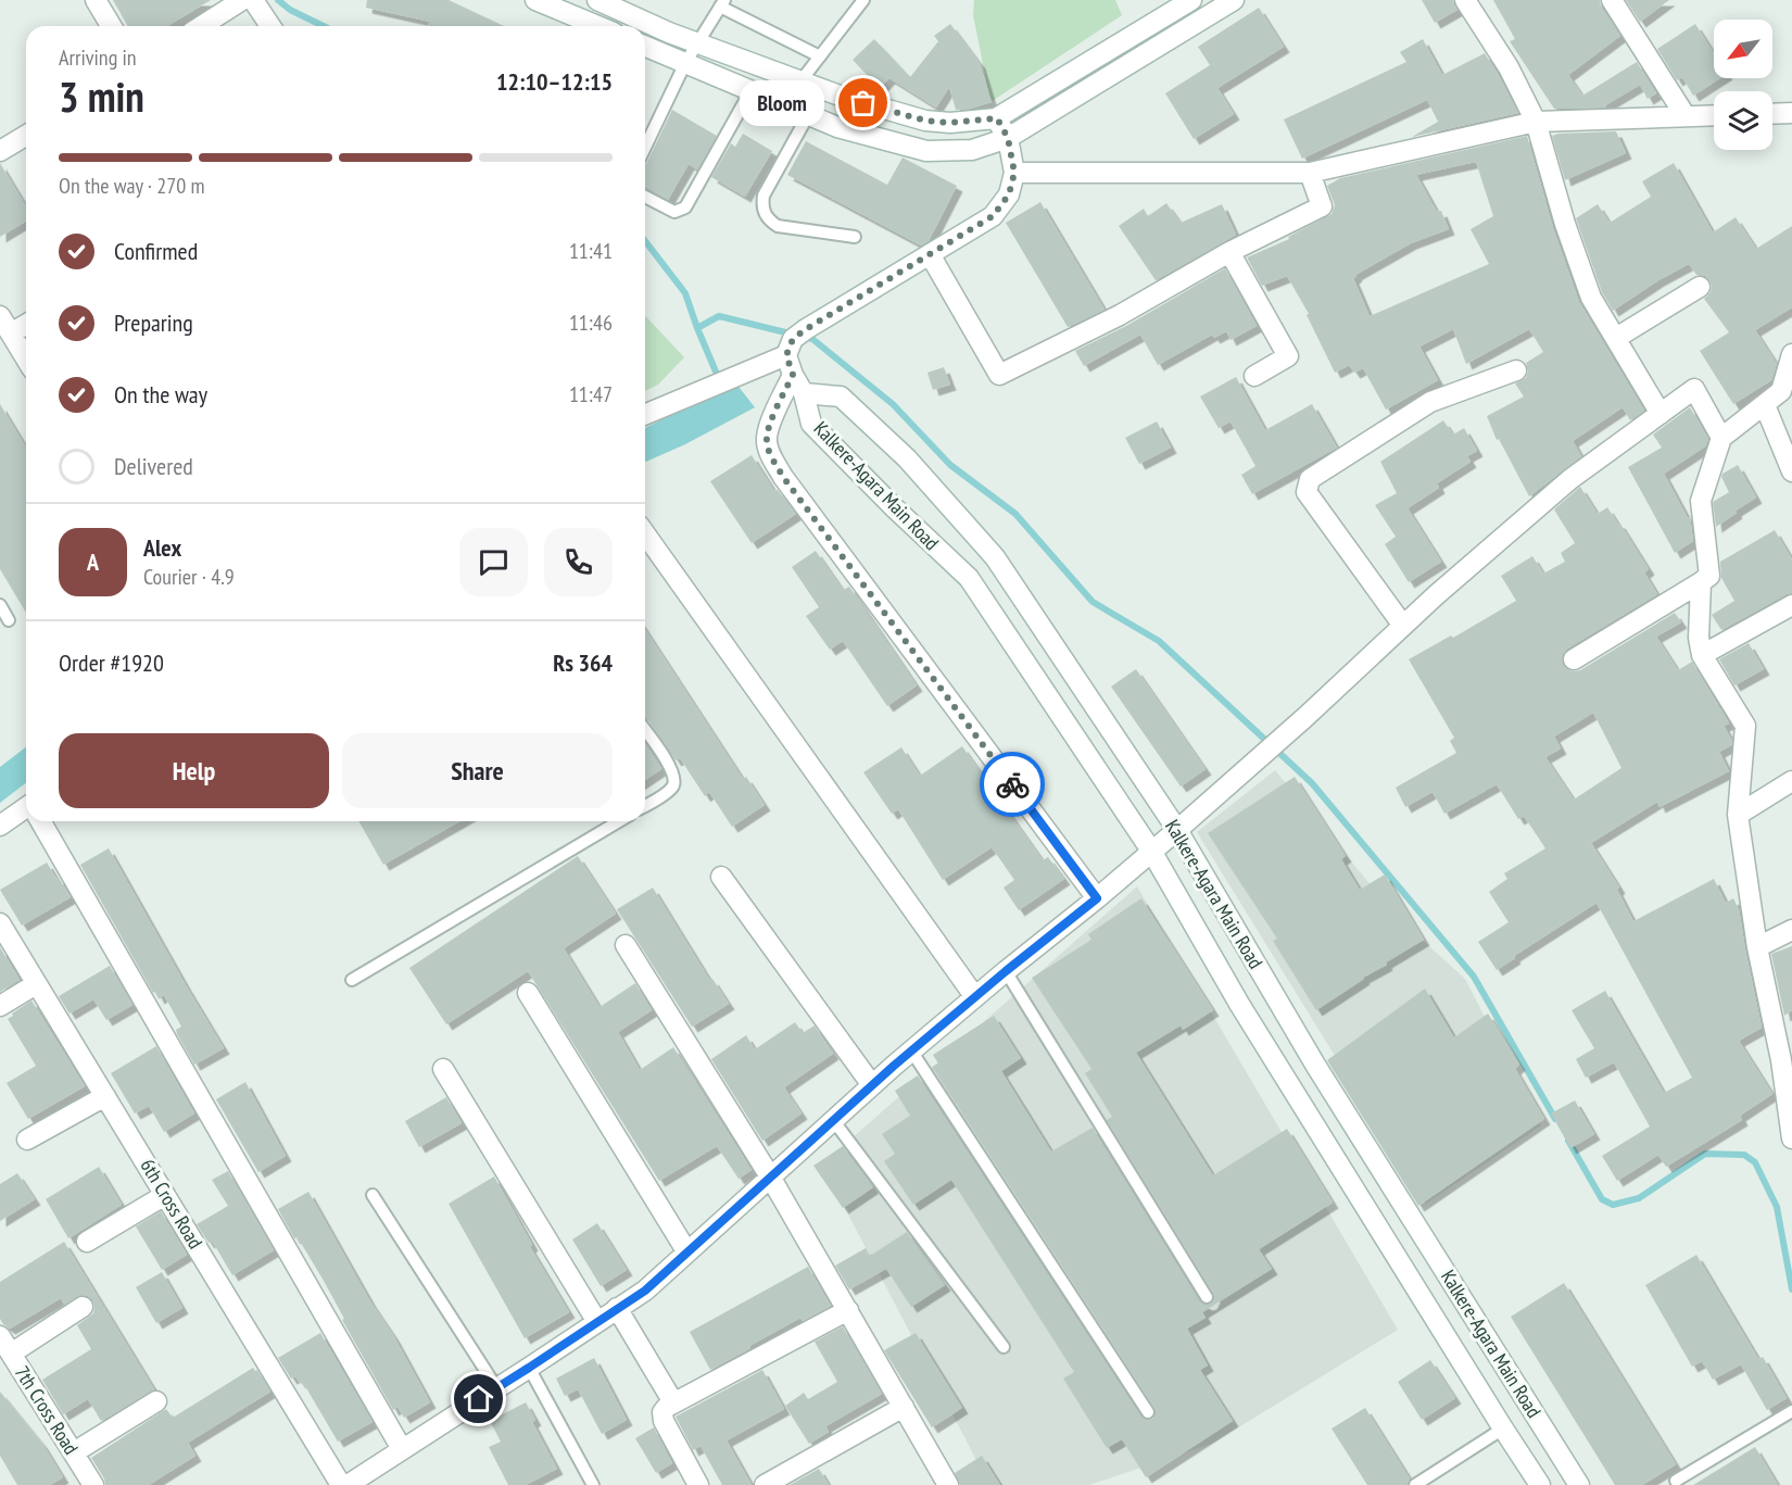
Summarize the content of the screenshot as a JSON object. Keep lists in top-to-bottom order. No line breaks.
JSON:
{"streets":{"street":["Kalkere-Agara Main Road","6th Cross Road","7th Cross Road"]},"places":["Bloom"],"north":"bottom left","page":{"heading":["3 min","Arriving in","12:10–12:15"],"panel":["Alex","Courier · 4.9","Order #1920","Rs 364"],"bubble":"Bloom","bar":"On the way · 270 m","list":[["Confirmed","11:41"],["Preparing","11:46"],["On the way","11:47"],"Delivered"],"round":"A","buttons":["Help","Share"]}}
